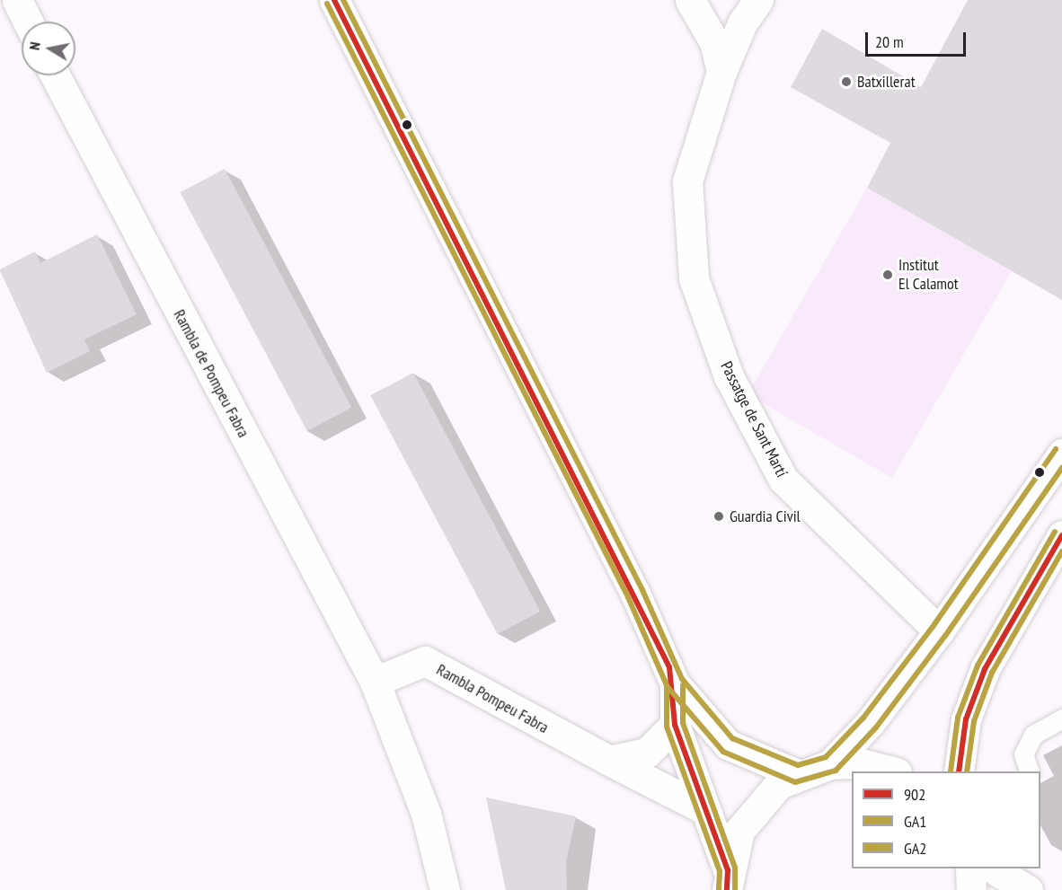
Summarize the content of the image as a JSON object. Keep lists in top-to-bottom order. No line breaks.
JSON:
{"streets":{"street":["Rambla de Pompeu Fabra","Passatge de Sant Martí","Rambla Pompeu Fabra"]},"crossings":[["Rambla de Pompeu Fabra","Rambla Pompeu Fabra"]],"places":["Batxillerat","Institut El Calamot","Guardia Civil"],"lines":["transit line 902","transit line GA2","transit line GA1"],"legend":["902","GA1","GA2"],"scale_bar":"20 m","north":"left"}
